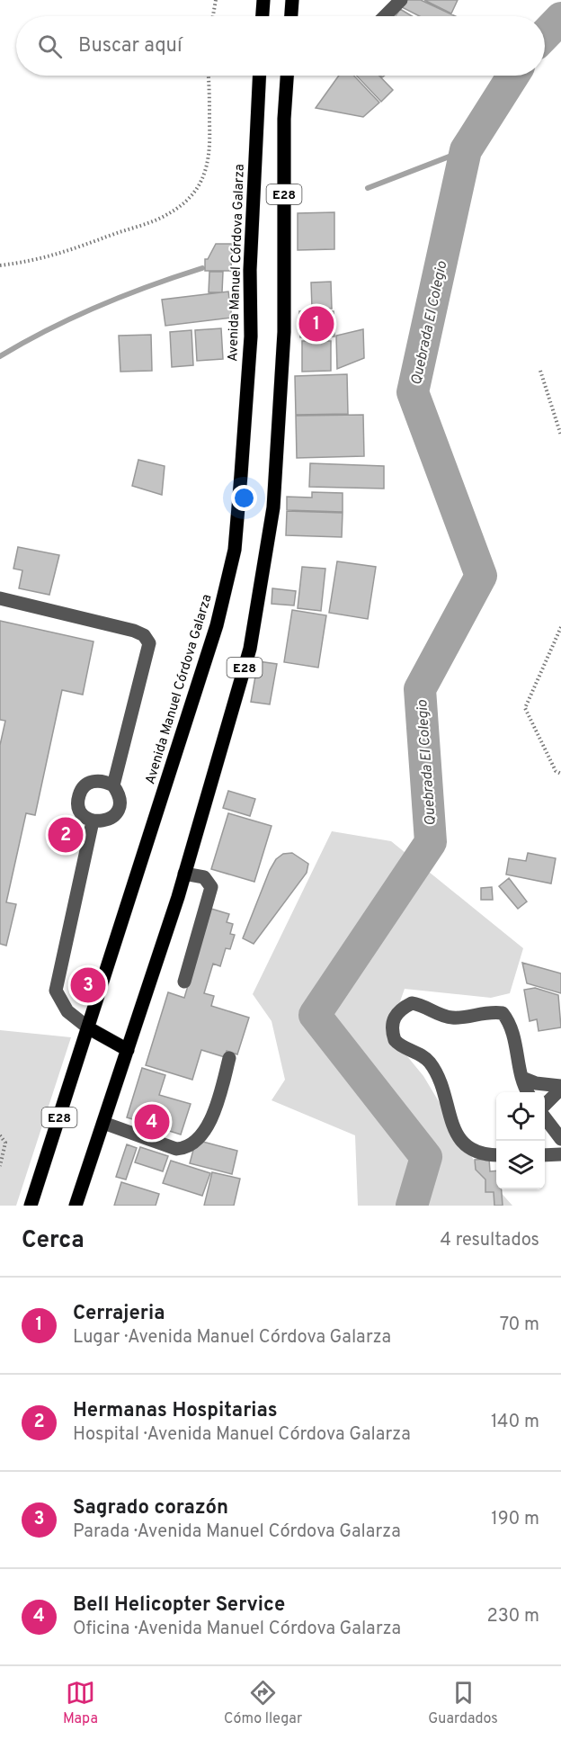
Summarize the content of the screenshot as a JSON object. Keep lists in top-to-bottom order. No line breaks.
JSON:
{"streets":{"main road":["E28","Avenida Manuel Córdova Galarza"]},"water":["Quebrada El Colegio"],"page":{"search":"Buscar aquí","pins":["1","2","3","4"],"heading":["Cerca","4 resultados"],"list":[{"mark":"1","name":"Cerrajeria","note":"Lugar · Avenida Manuel Córdova Galarza","value":"70 m"},{"mark":"2","name":"Hermanas Hospitarias","note":"Hospital · Avenida Manuel Córdova Galarza","value":"140 m"},{"mark":"3","name":"Sagrado corazón","note":"Parada · Avenida Manuel Córdova Galarza","value":"190 m"},{"mark":"4","name":"Bell Helicopter Service","note":"Oficina · Avenida Manuel Córdova Galarza","value":"230 m"}],"nav":["Mapa","Cómo llegar","Guardados"]}}
